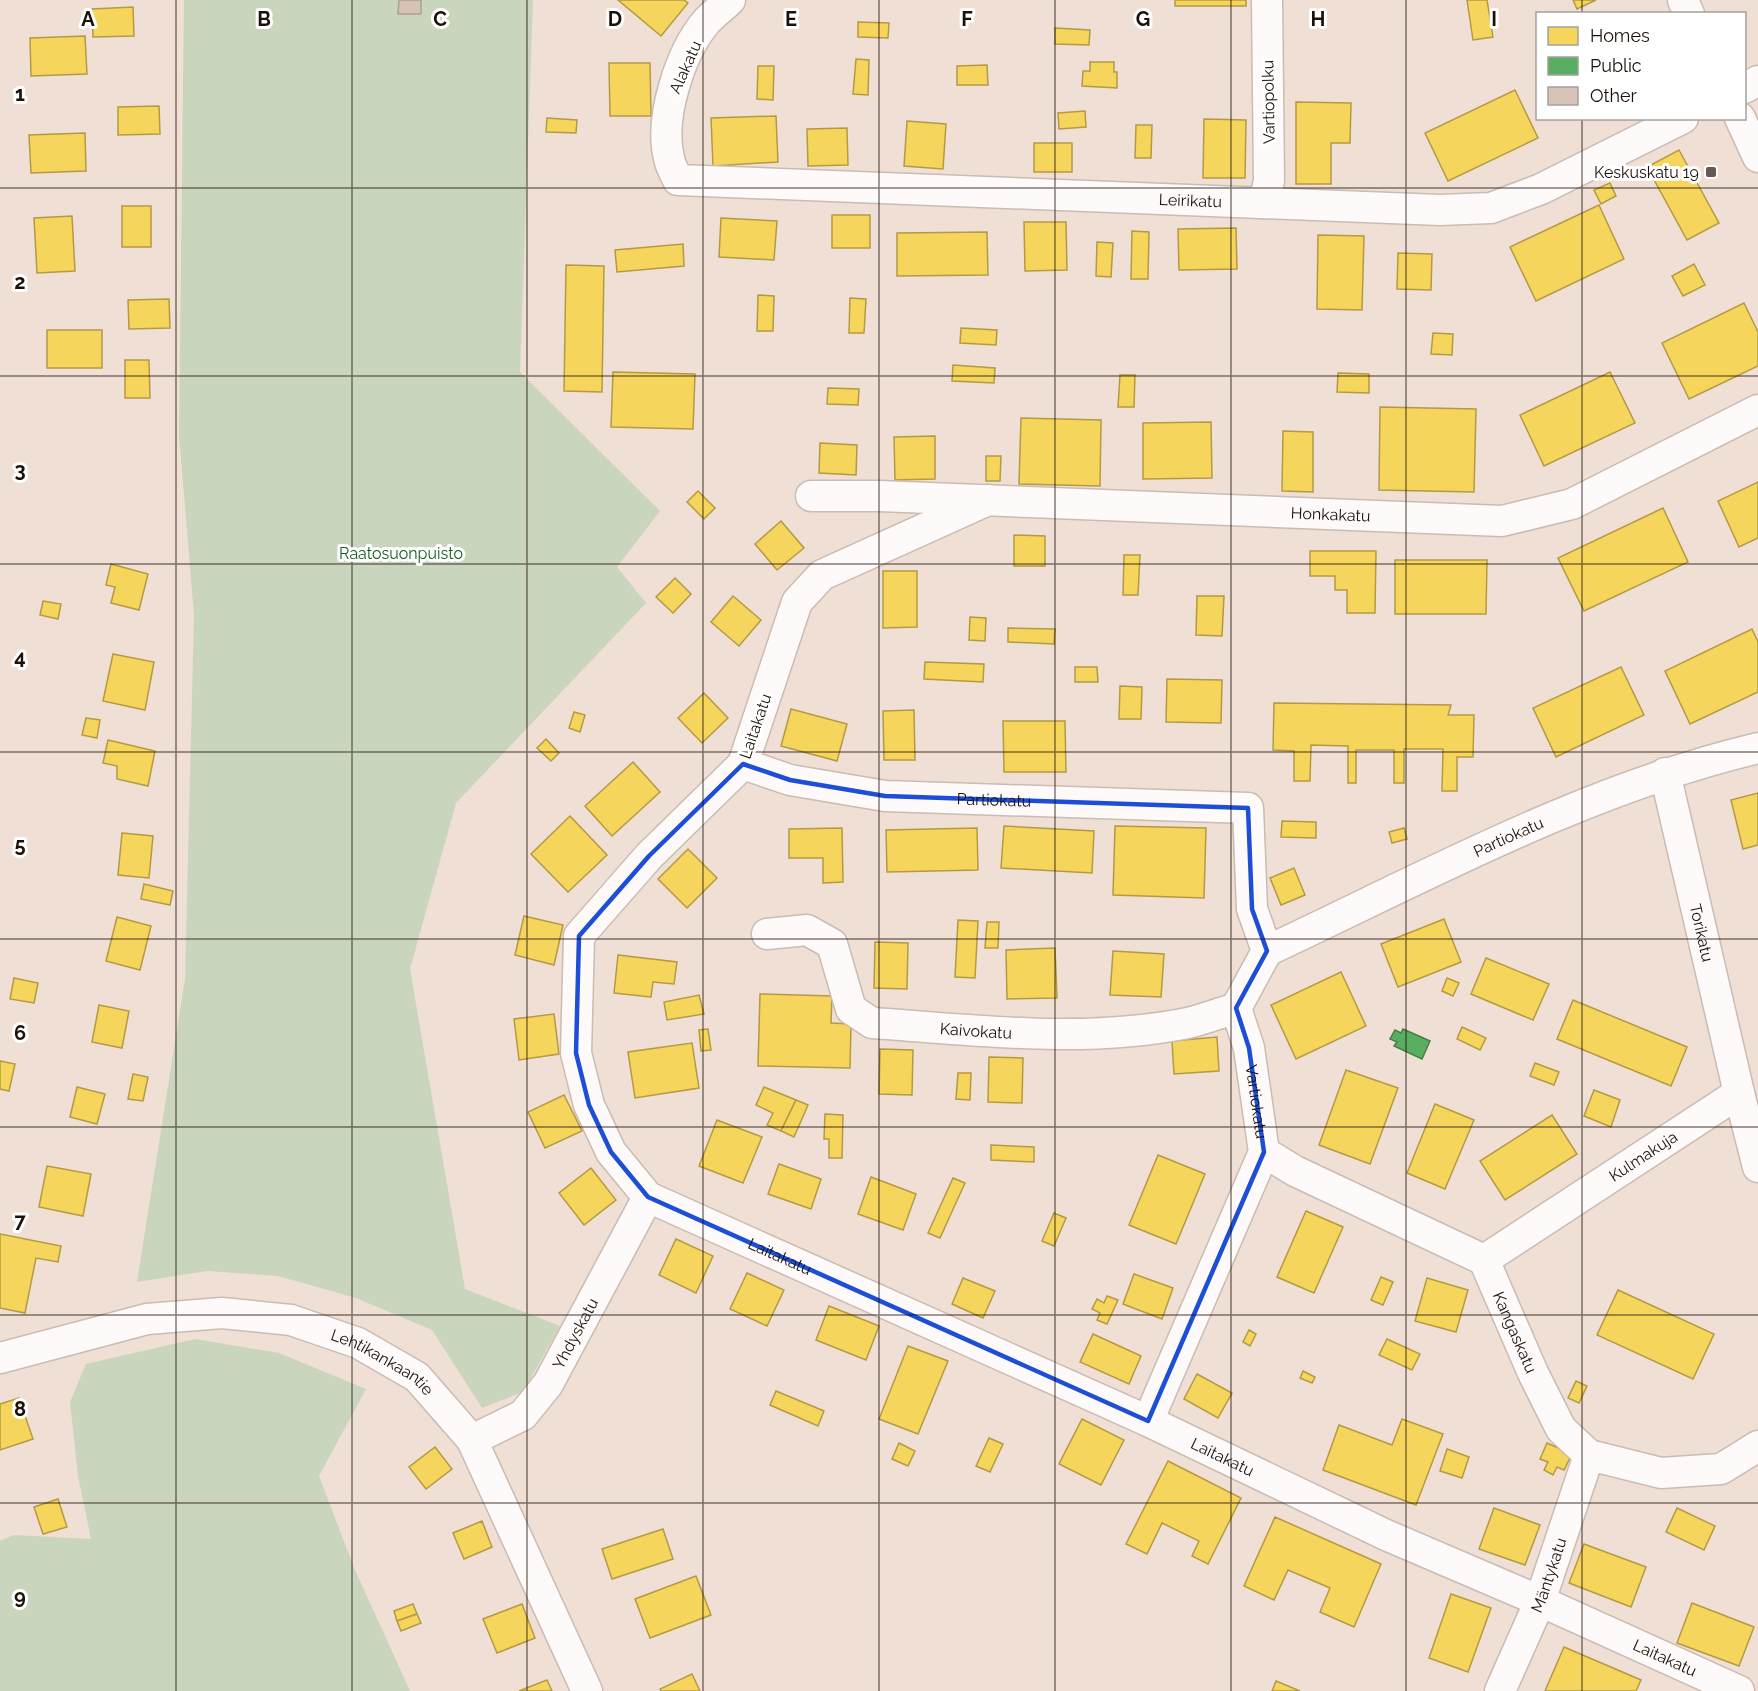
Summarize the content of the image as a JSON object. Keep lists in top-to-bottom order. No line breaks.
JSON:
{"streets":{"street":["Alakatu","Vartiopolku","Leirikatu","Honkakatu","Laitakatu","Partiokatu","Torikatu","Kaivokatu","Vartiokatu","Kulmakuja","Kangaskatu","Yhdyskatu","Lehtikankaantie","Mäntykatu"]},"crossings":[["Alakatu","Leirikatu"],["Vartiopolku","Leirikatu"],["Honkakatu","Laitakatu"],["Laitakatu","Partiokatu"],["Laitakatu","Vartiokatu"],["Laitakatu","Yhdyskatu"],["Laitakatu","Mäntykatu"],["Partiokatu","Torikatu"],["Torikatu","Kulmakuja"],["Kaivokatu","Vartiokatu"],["Kulmakuja","Kangaskatu"],["Kangaskatu","Mäntykatu"],["Yhdyskatu","Lehtikankaantie"]],"parks":["Raatosuonpuisto"],"places":{"transit":["Keskuskatu 19"]},"legend":["Homes","Public","Other"],"grid":{"columns":["A","B","C","D","E","F","G","H","I"],"rows":["1","2","3","4","5","6","7","8","9"]}}
